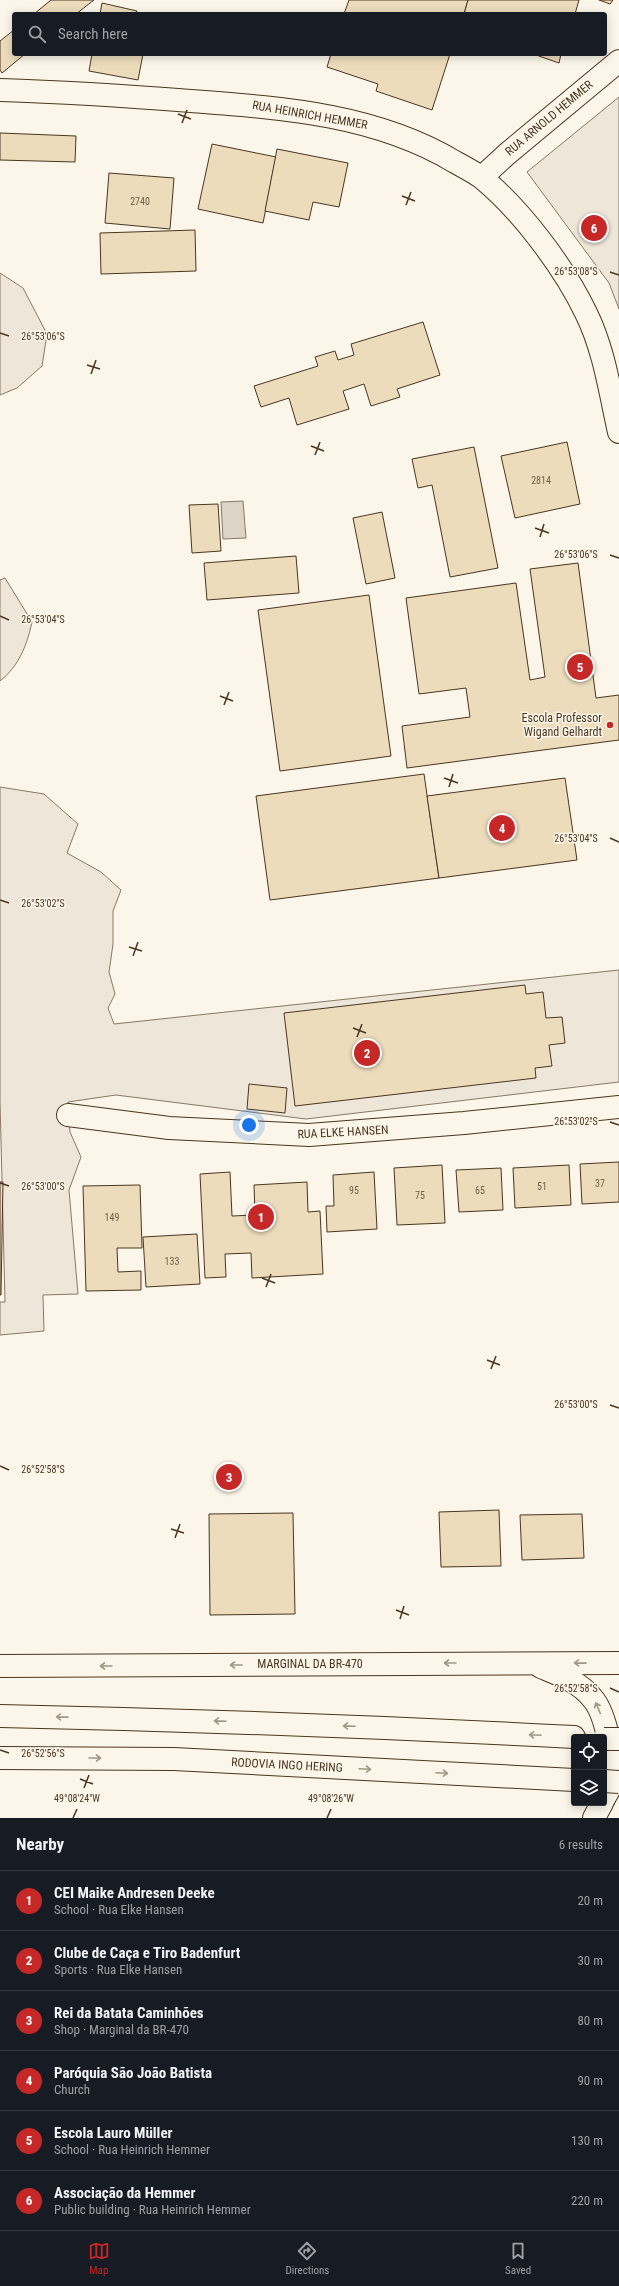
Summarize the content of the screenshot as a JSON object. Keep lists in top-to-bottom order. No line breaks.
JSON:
{"streets":{"main road":["RUA HEINRICH HEMMER","RUA ARNOLD HEMMER","RUA ELKE HANSEN","MARGINAL DA BR-470","RODOVIA INGO HERING"]},"crossings":[["RUA HEINRICH HEMMER","RUA ARNOLD HEMMER"]],"places":["Escola Professor Wigand Gelhardt"],"house_numbers":["2740","2814","37","51","95","65","75","149","133"],"page":{"search":"Search here","pins":["6","5","4","2","1","3"],"heading":["Nearby","6 results"],"list":[{"mark":"1","name":"CEI Maike Andresen Deeke","note":"School · Rua Elke Hansen","value":"20 m"},{"mark":"2","name":"Clube de Caça e Tiro Badenfurt","note":"Sports · Rua Elke Hansen","value":"30 m"},{"mark":"3","name":"Rei da Batata Caminhões","note":"Shop · Marginal da BR-470","value":"80 m"},{"mark":"4","name":"Paróquia São João Batista","note":"Church","value":"90 m"},{"mark":"5","name":"Escola Lauro Müller","note":"School · Rua Heinrich Hemmer","value":"130 m"},{"mark":"6","name":"Associação da Hemmer","note":"Public building · Rua Heinrich Hemmer","value":"220 m"}],"nav":["Map","Directions","Saved"]},"coordinates":["26°53'08\"S","26°53'06\"S","26°53'04\"S","26°53'02\"S","26°53'00\"S","26°52'58\"S","26°52'56\"S","49°08'24\"W","49°08'26\"W"]}
